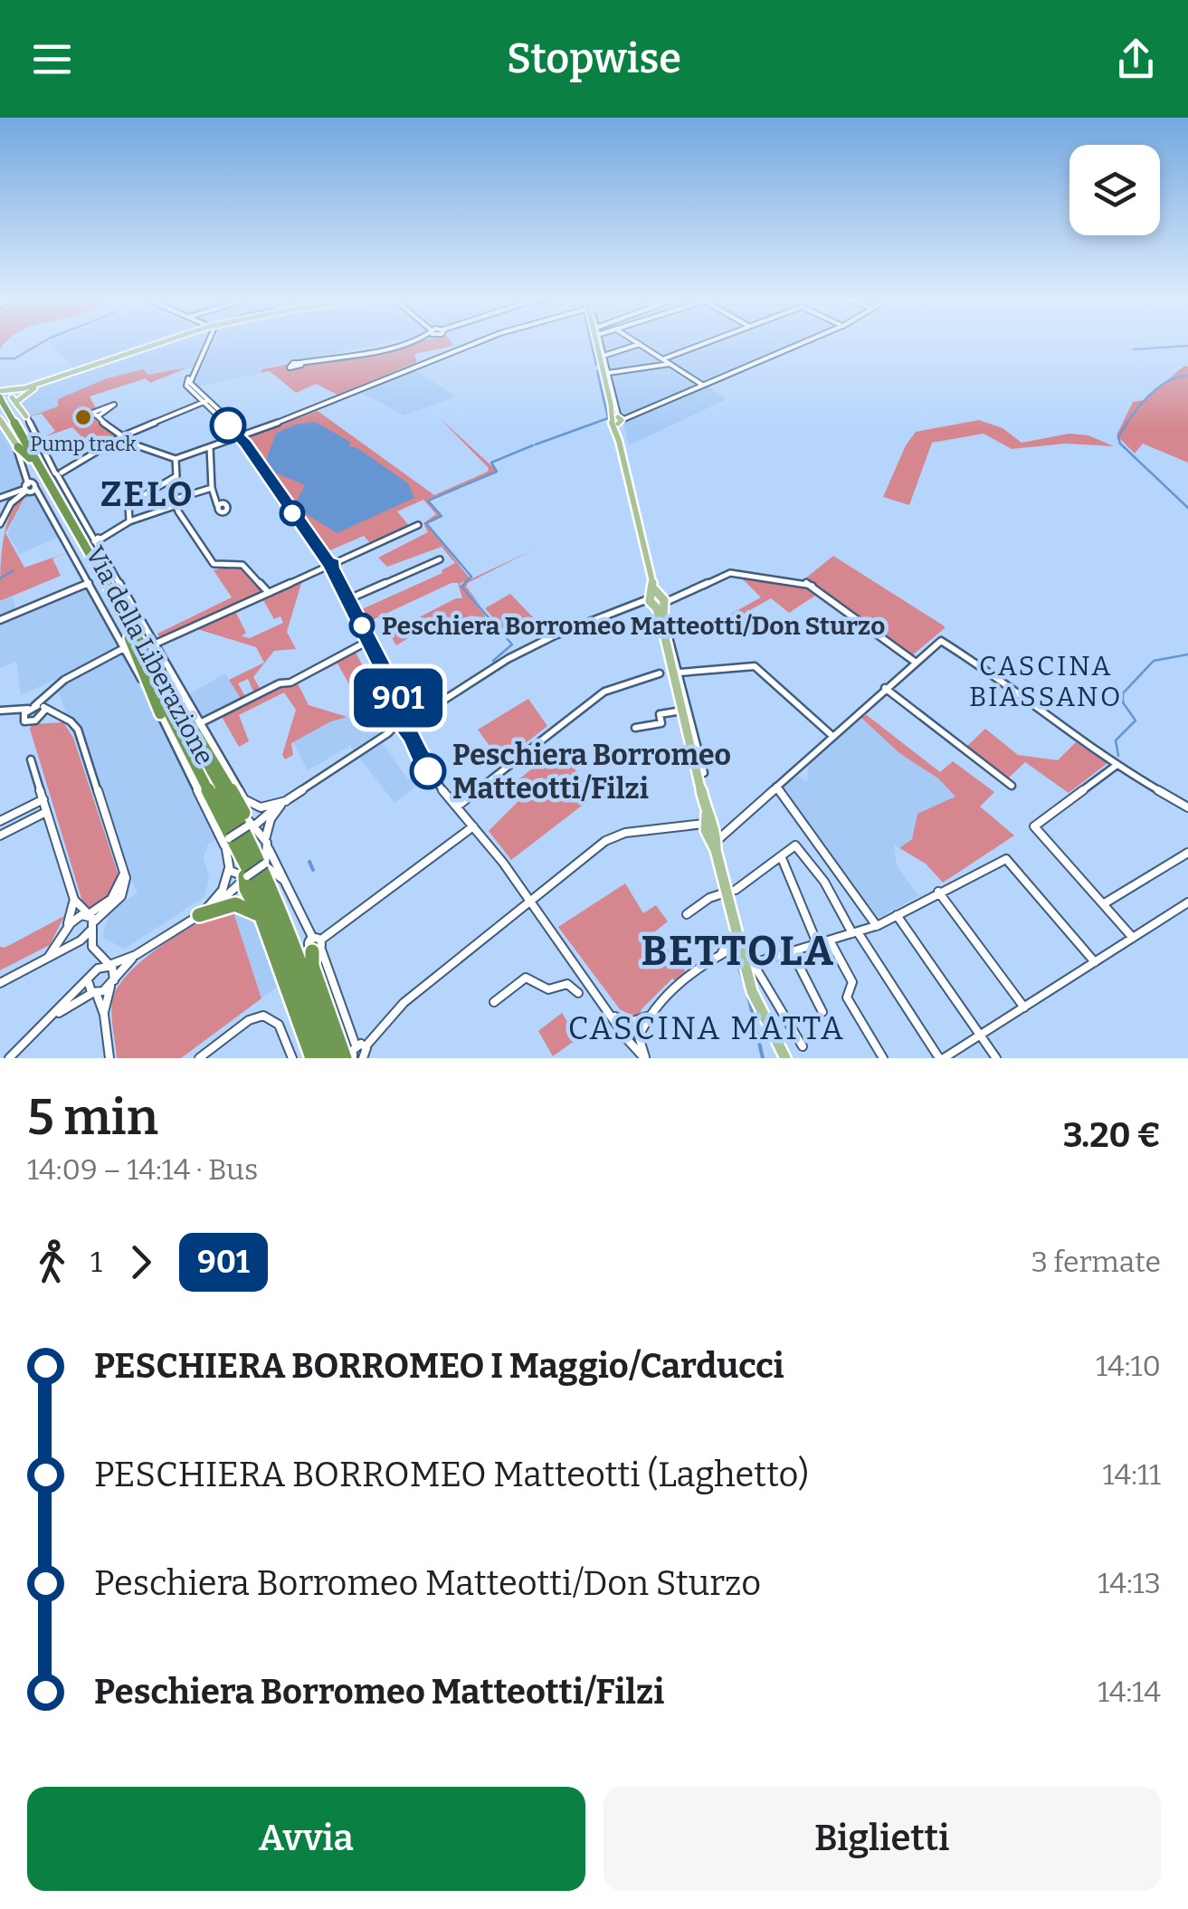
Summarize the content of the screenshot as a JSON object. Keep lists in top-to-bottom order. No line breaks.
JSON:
{"streets":{"main road":["Via della Liberazione"]},"districts":["ZELO","CASCINA BIASSANO","BETTOLA","CASCINA MATTA"],"places":["Pump track","Peschiera Borromeo Matteotti/Don Sturzo","Peschiera Borromeo Matteotti/Filzi"],"lines":["bus line 901"],"page":{"header":"Stopwise","on_map":"901","heading":["5 min","14:09 – 14:14 · Bus","3.20 €"],"legs":["1","901","3 fermate"],"list":[{"name":"PESCHIERA BORROMEO I Maggio/Carducci","value":"14:10"},{"name":"PESCHIERA BORROMEO Matteotti (Laghetto)","value":"14:11"},{"name":"Peschiera Borromeo Matteotti/Don Sturzo","value":"14:13"},{"name":"Peschiera Borromeo Matteotti/Filzi","value":"14:14"}],"buttons":["Avvia","Biglietti"]}}
